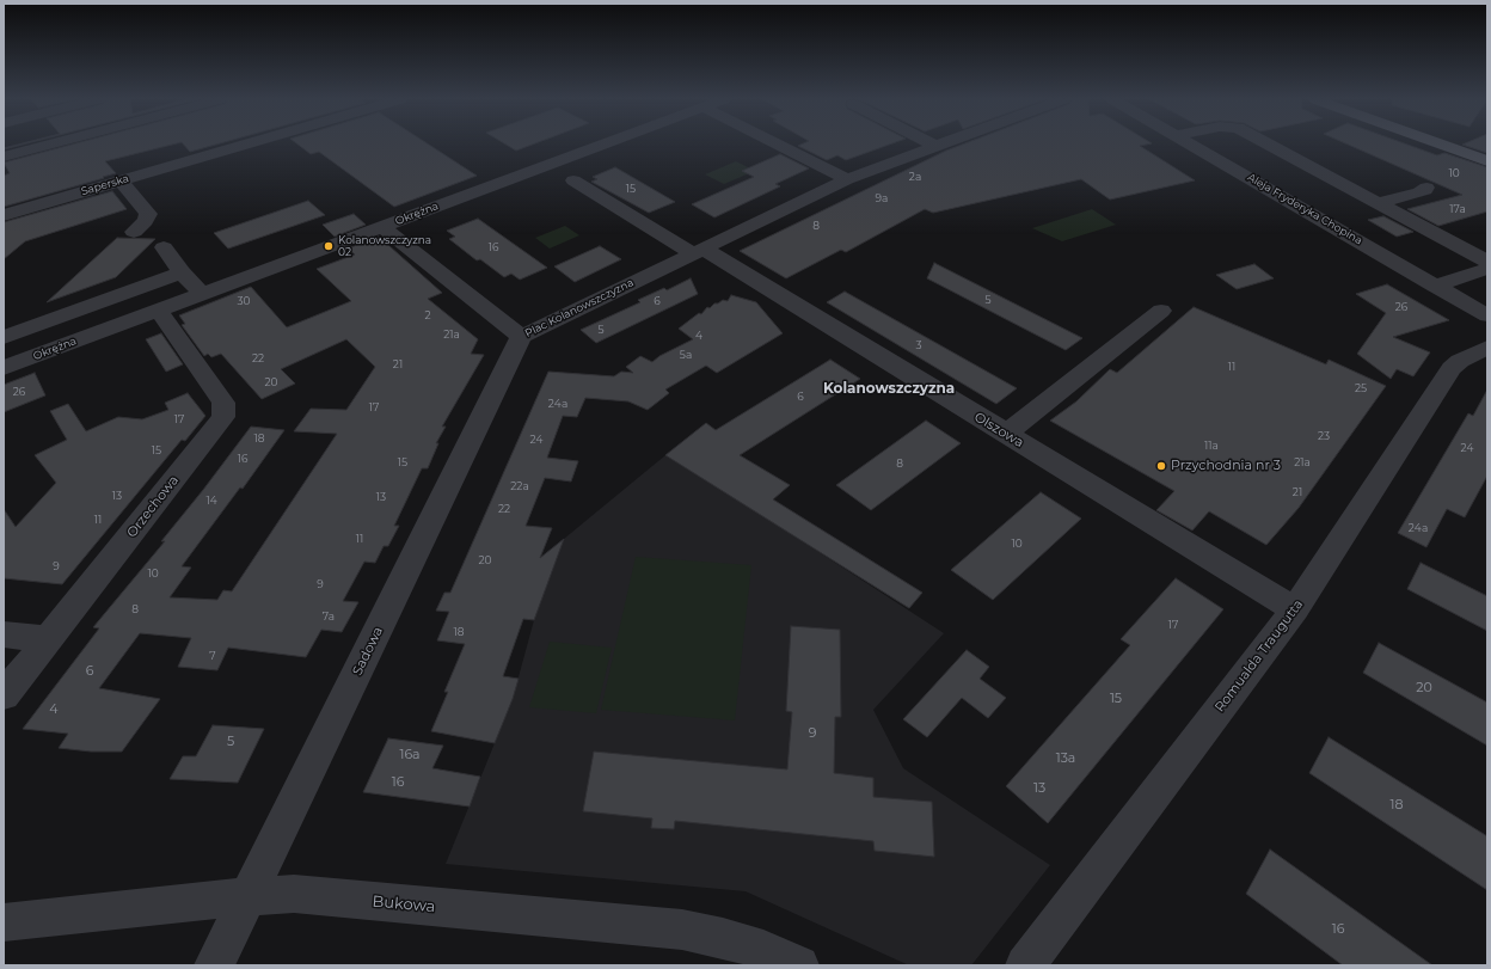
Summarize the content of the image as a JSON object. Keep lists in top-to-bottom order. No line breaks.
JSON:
{"streets":{"street":["Saperska","Aleja Fryderyka Chopina","Okrężna","Plac Kolanowszczyzna","Olszowa","Orzechowa","Sadowa","Romualda Traugutta","Bukowa"]},"crossings":[["Okrężna","Plac Kolanowszczyzna"],["Okrężna","Orzechowa"],["Plac Kolanowszczyzna","Olszowa"],["Plac Kolanowszczyzna","Sadowa"],["Olszowa","Romualda Traugutta"],["Sadowa","Bukowa"]],"districts":["Kolanowszczyzna"],"places":["Kolanowszczyzna 02","Przychodnia nr 3"],"house_numbers":["10","2a","15","9a","17a","8","16","5","30","6","26","2","5","21a","4","3","5a","22","21","11","20","25","26","6","24a","17","17","23","18","24","11a","24","15","16","15","21a","8","22a","21","13","13","14","22","11","24a","11","10","20","9","10","9","8","7a","17","18","7","6","20","15","4","9","5","16a","13a","16","13","18","16"]}
